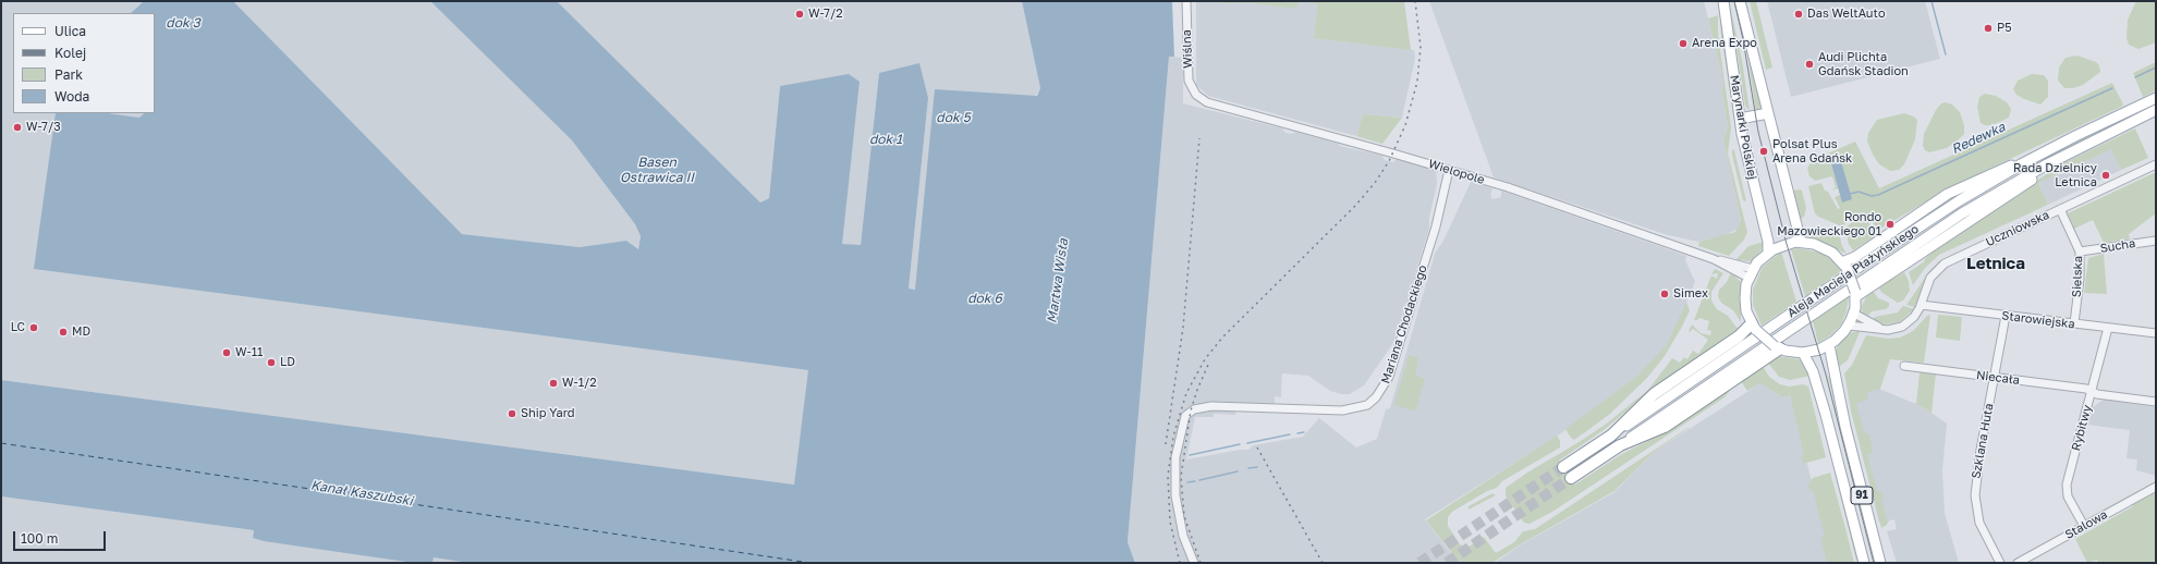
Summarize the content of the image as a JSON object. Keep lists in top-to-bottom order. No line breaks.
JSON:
{"streets":{"highway":["Aleja Macieja Płażyńskiego"],"main road":["Marynarki Polskiej","91"],"street":["Wiślna","Wielopole","Uczniowska","Sucha","Sielska","Starowiejska","Mariana Chodackiego","Niecała","Rybitwy","Szklana Huta","Stalowa"]},"crossings":[["Wiślna","Wielopole"],["Marynarki Polskiej","Wielopole"],["Marynarki Polskiej","Uczniowska"],["Marynarki Polskiej","91"],["Wielopole","Uczniowska"],["Wielopole","Mariana Chodackiego"],["Wielopole","91"],["Uczniowska","Sielska"],["Uczniowska","Starowiejska"],["Uczniowska","91"],["Sucha","Sielska"],["Sielska","Starowiejska"],["Starowiejska","Rybitwy"],["Starowiejska","Szklana Huta"],["Niecała","Rybitwy"],["Niecała","Szklana Huta"],["Rybitwy","Stalowa"]],"districts":["Letnica"],"water":["dok 3","dok 5","Redewka","dok 1","Basen Ostrawica II","Martwa Wisła","dok 6","Kanał Kaszubski"],"places":["W-7/2","Das WeltAuto","P5","Arena Expo","Audi Plichta Gdańsk Stadion","W-7/3","Polsat Plus Arena Gdańsk","Rada Dzielnicy Letnica","Rondo Mazowieckiego 01","Simex","LC","MD","W-11","LD","W-1/2","Ship Yard"],"legend":["Ulica","Kolej","Park","Woda"],"scale_bar":"100 m"}
